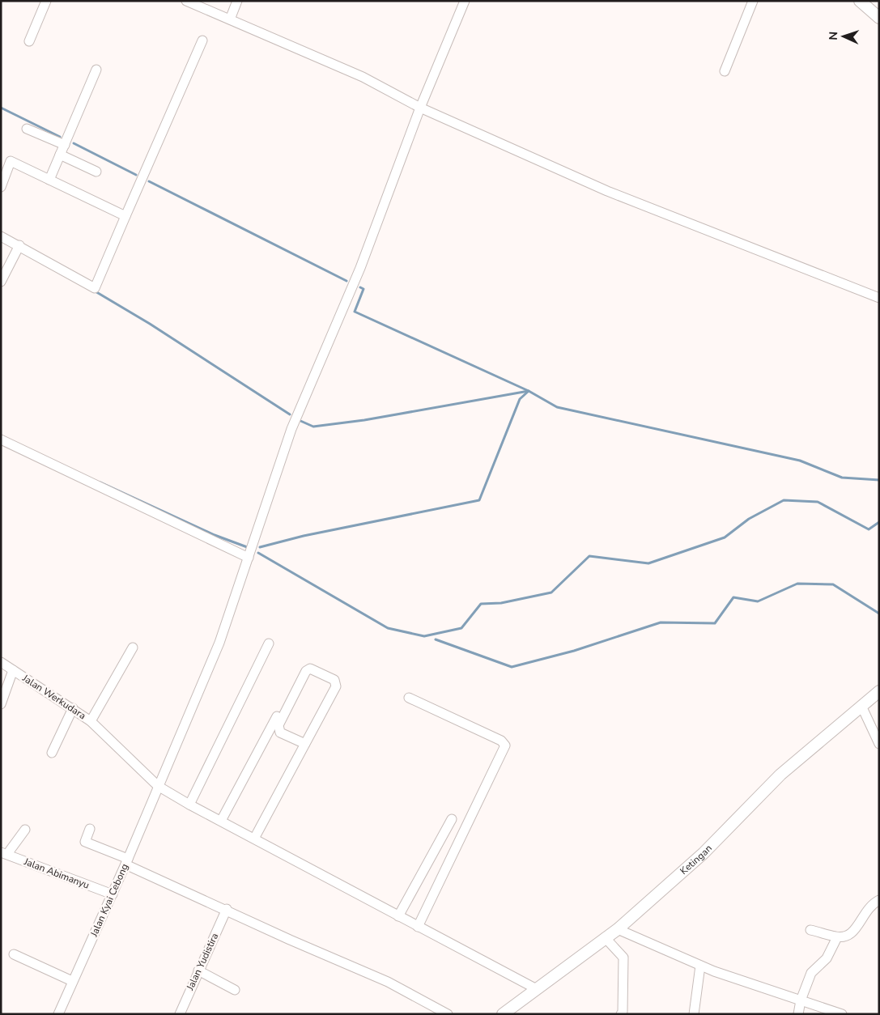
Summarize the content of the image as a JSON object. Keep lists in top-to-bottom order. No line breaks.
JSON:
{"streets":{"street":["Jalan Werkudara","Ketingan","Jalan Abimanyu","Jalan Kyai Cebong","Jalan Yudistira"]},"crossings":[["Jalan Werkudara","Ketingan"],["Jalan Werkudara","Jalan Kyai Cebong"],["Jalan Abimanyu","Jalan Kyai Cebong"]],"north":"left"}
